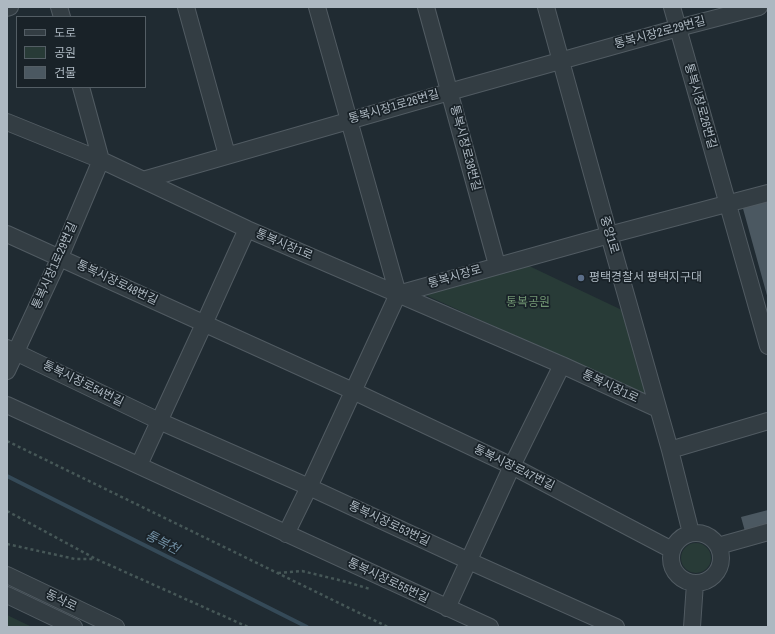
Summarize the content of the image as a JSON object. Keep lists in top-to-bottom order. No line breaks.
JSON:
{"streets":{"street":["통복시장2로29번길","통복시장로26번길","통복시장1로26번길","통복시장로38번길","중앙1로","통복시장1로","통복시장1로29번길","통복시장로","통복시장로48번길","통복시장로54번길","통복시장로47번길","통복시장로53번길","통복시장로55번길","동삭로"]},"crossings":[["통복시장2로29번길","통복시장로26번길"],["통복시장2로29번길","통복시장1로26번길"],["통복시장2로29번길","중앙1로"],["통복시장로26번길","통복시장로"],["통복시장1로26번길","통복시장로38번길"],["통복시장1로26번길","중앙1로"],["통복시장1로26번길","통복시장1로"],["통복시장로38번길","통복시장로"],["중앙1로","통복시장1로"],["중앙1로","통복시장로"],["중앙1로","통복시장로47번길"],["통복시장1로","통복시장1로29번길"],["통복시장1로","통복시장로"],["통복시장1로29번길","통복시장로48번길"],["통복시장1로29번길","통복시장로54번길"],["통복시장로48번길","통복시장로47번길"],["통복시장로54번길","통복시장로53번길"]],"water":["통복천"],"parks":["통복공원"],"places":["평택경찰서 평택지구대"],"legend":["도로","공원","건물"]}
